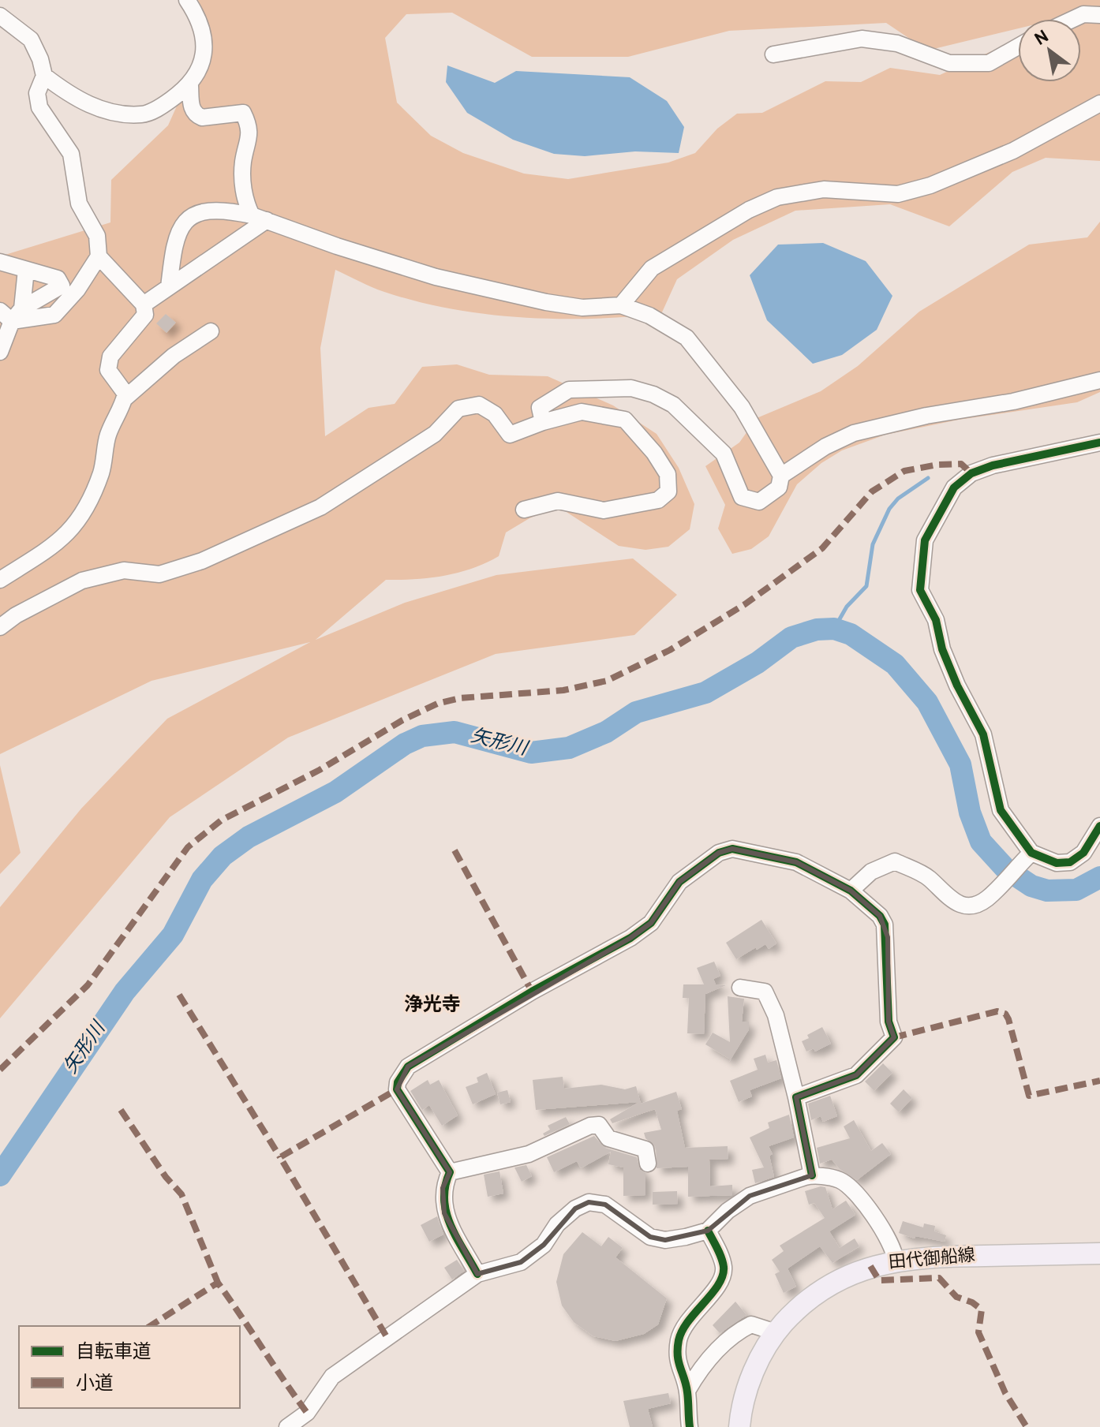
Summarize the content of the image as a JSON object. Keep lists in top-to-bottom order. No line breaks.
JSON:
{"streets":{"main road":["田代御船線"]},"districts":["浄光寺"],"water":["矢形川"],"legend":["自転車道","小道"],"north":"top left"}
